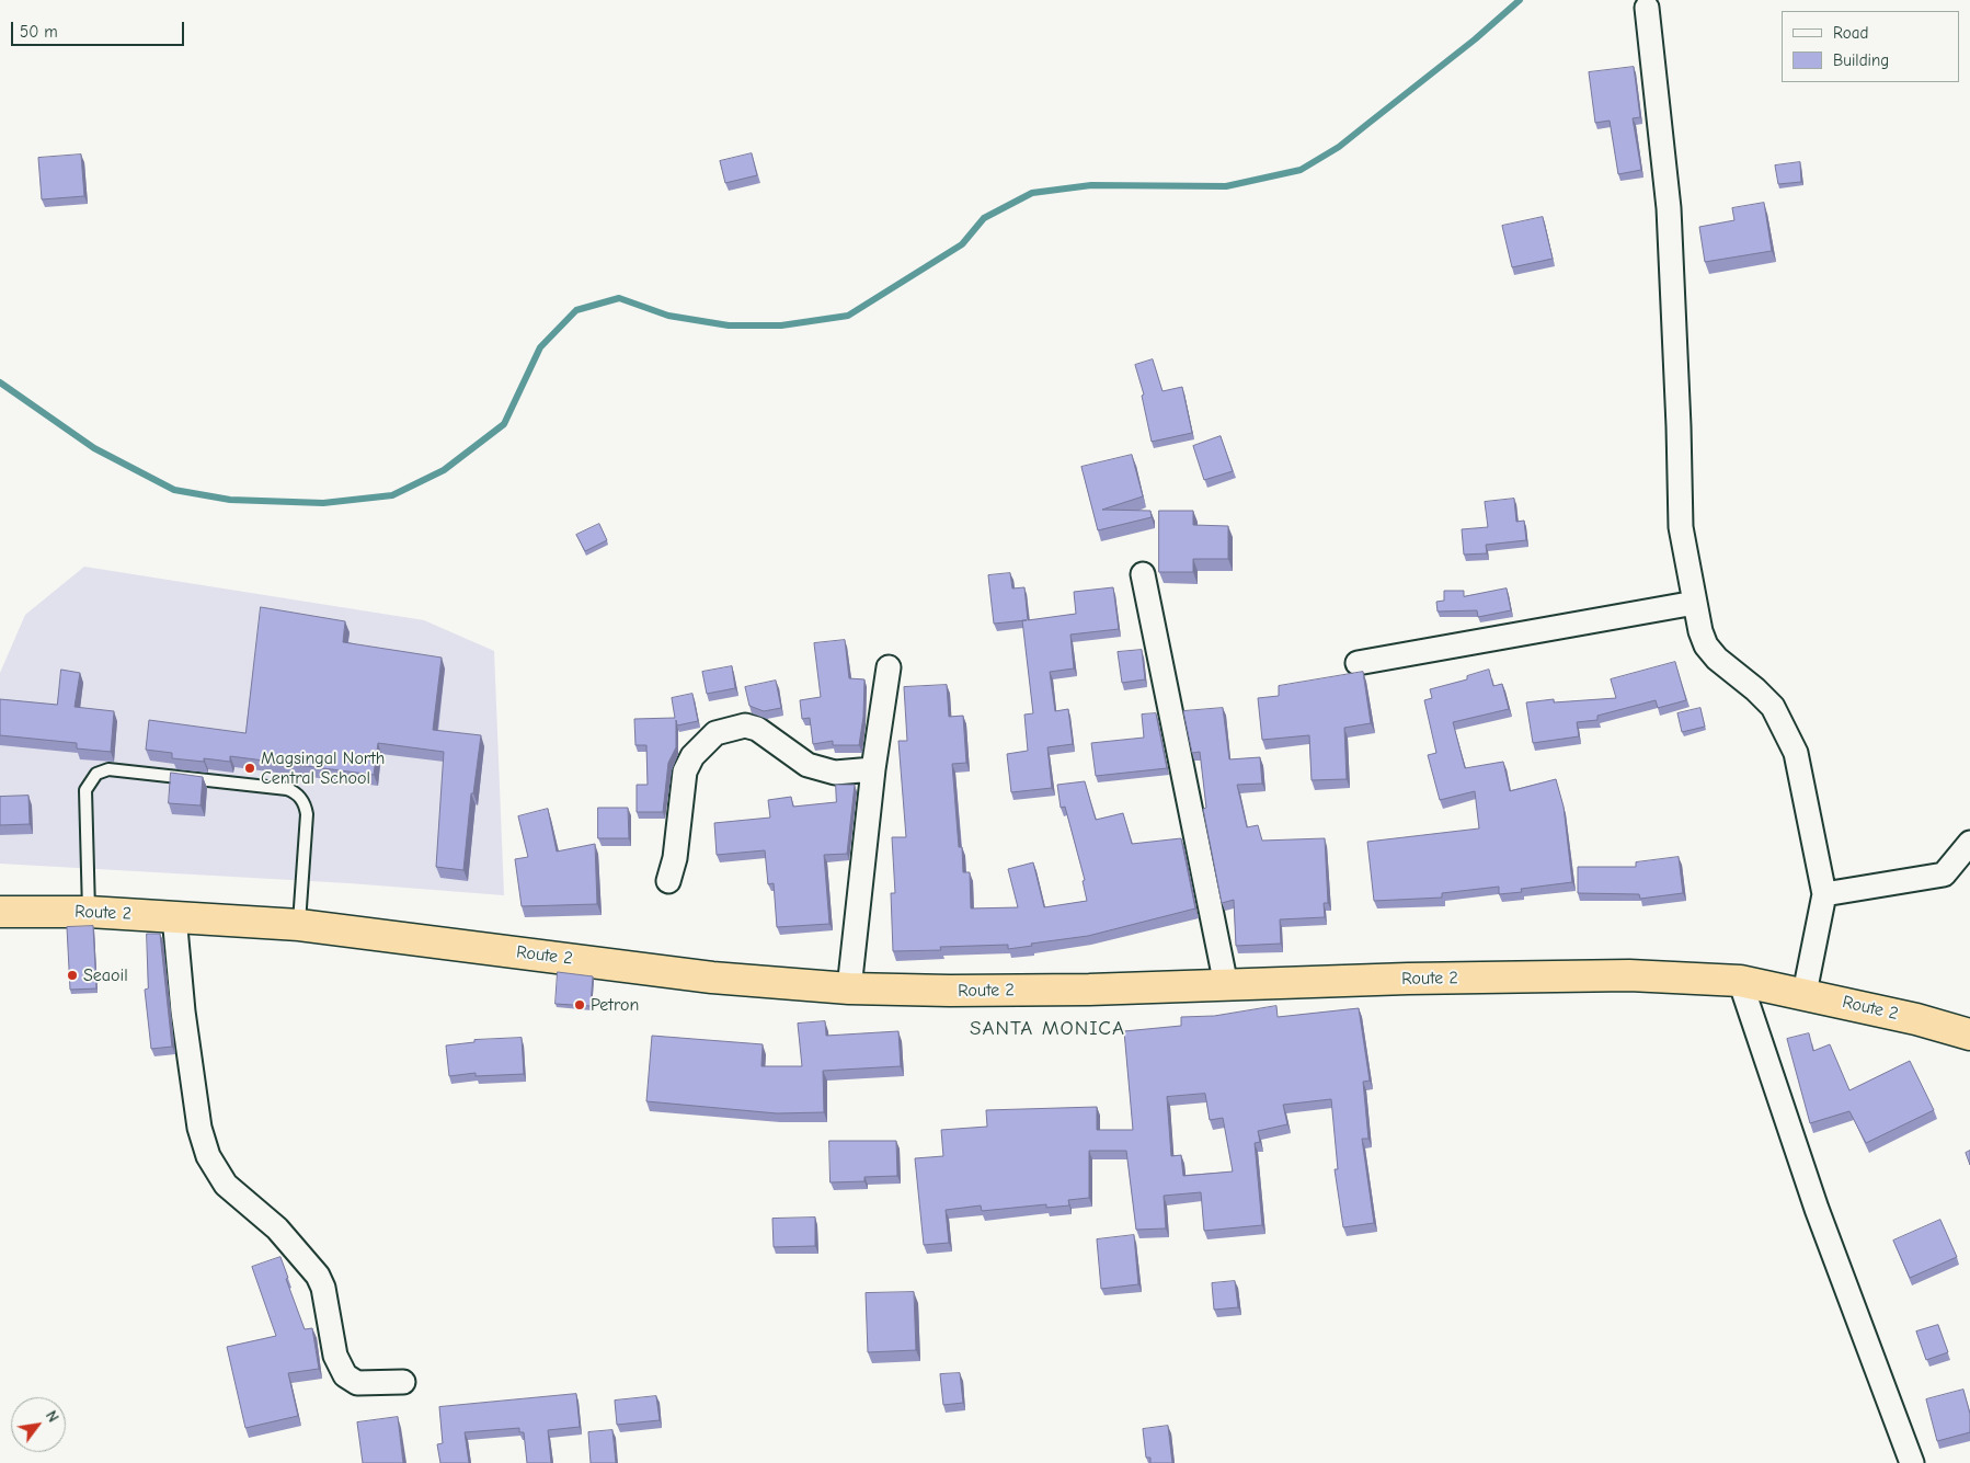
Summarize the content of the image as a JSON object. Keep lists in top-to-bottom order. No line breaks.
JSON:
{"streets":{"highway":["Route 2"]},"districts":["SANTA MONICA"],"places":["Magsingal North Central School","Seaoil","Petron"],"legend":["Road","Building"],"scale_bar":"50 m","north":"top right"}
